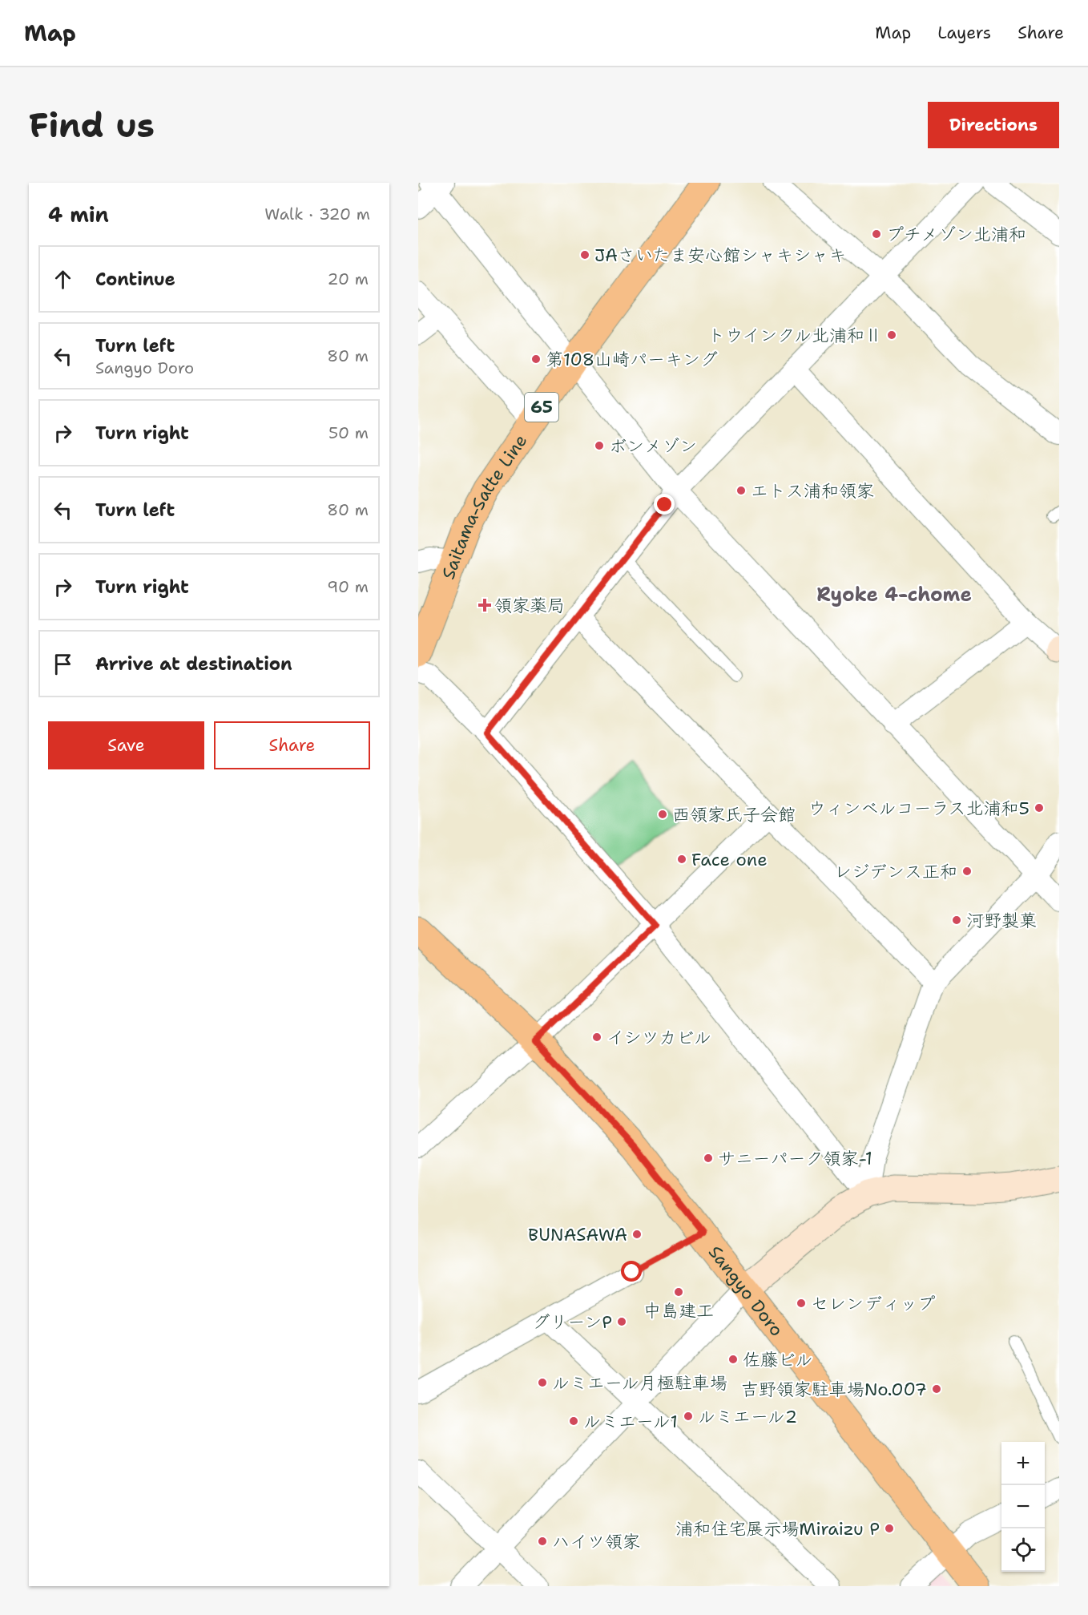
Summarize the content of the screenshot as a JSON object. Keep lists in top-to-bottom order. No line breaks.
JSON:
{"streets":{"main road":["65","Saitama-Satte Line","Sangyo Doro"]},"districts":["Ryoke 4-chome"],"places":{"other":["プチメゾン北浦和","JAさいたま安心館シャキシャキ","トウインクル北浦和Ⅱ","第108山崎パーキング","ボンメゾン","エトス浦和領家","ウィンベルコーラス北浦和5","西領家氏子会館","Face one","レジデンス正和","河野製菓","イシツカビル","サニーパーク領家-1","BUNASAWA","中島建工","セレンディップ","グリーンP","佐藤ビル","ルミエール月極駐車場","吉野領家駐車場No.007","ルミエール2","ルミエール1","浦和住宅展示場Miraizu P","ハイツ領家"],"health":["領家薬局"]},"page":{"header":"Map","nav":["Map","Layers","Share"],"buttons":["Directions",["Save","Share"]],"title":"Find us","heading":["4 min","Walk · 320 m"],"list":[["Continue","20 m"],["Turn left","Sangyo Doro","80 m"],["Turn right","50 m"],["Turn left","80 m"],["Turn right","90 m"],"Arrive at destination"],"map_buttons":["+","−"]}}
